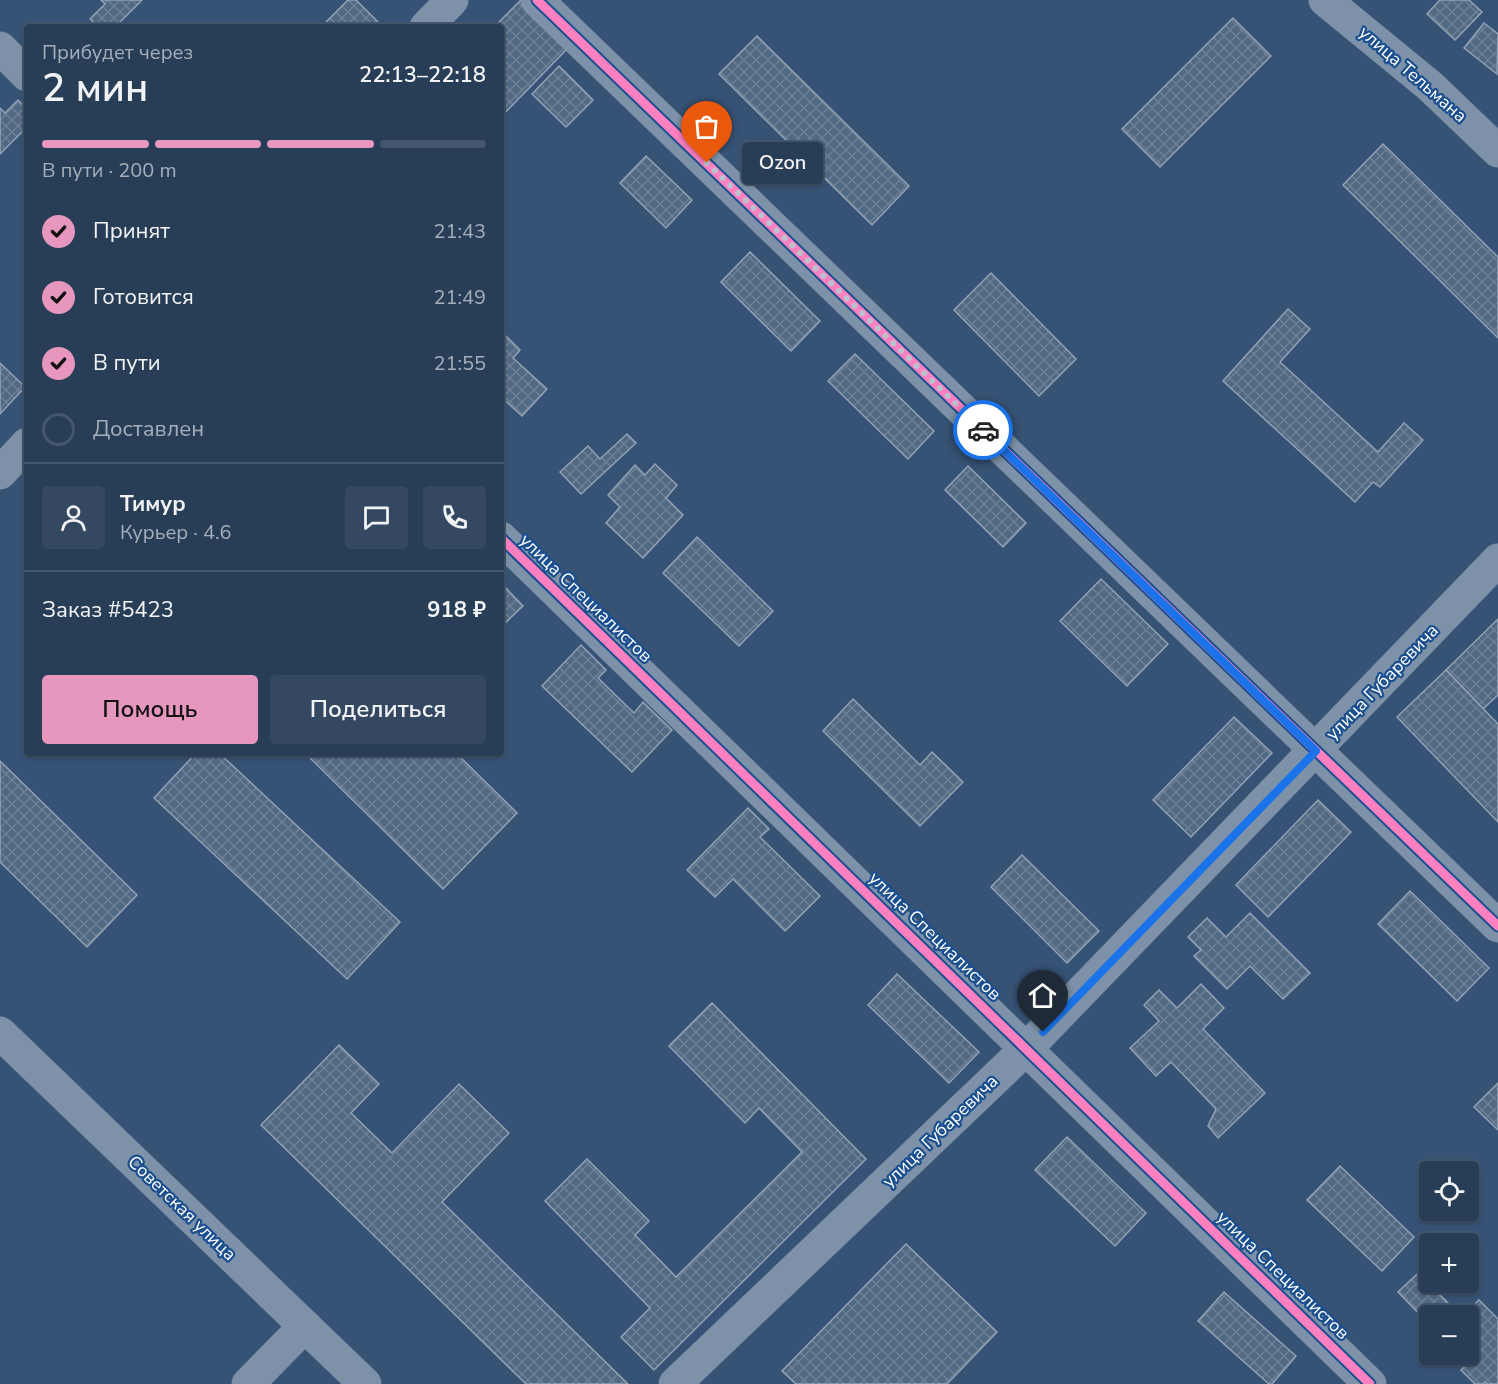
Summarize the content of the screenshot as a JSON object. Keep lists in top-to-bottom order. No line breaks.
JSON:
{"streets":{"street":["улица Тельмана","улица Специалистов","улица Губаревича","Советская улица"]},"crossings":[["улица Специалистов","улица Губаревича"]],"places":["Ozon"],"page":{"heading":["2 мин","Прибудет через","22:13–22:18"],"panel":["Тимур","Курьер · 4.6","Заказ #5423","918 ₽"],"bar":"В пути · 200 m","bubble":"Ozon","list":[["Принят","21:43"],["Готовится","21:49"],["В пути","21:55"],"Доставлен"],"buttons":["Помощь","Поделиться"],"map_buttons":["+","−"]}}
